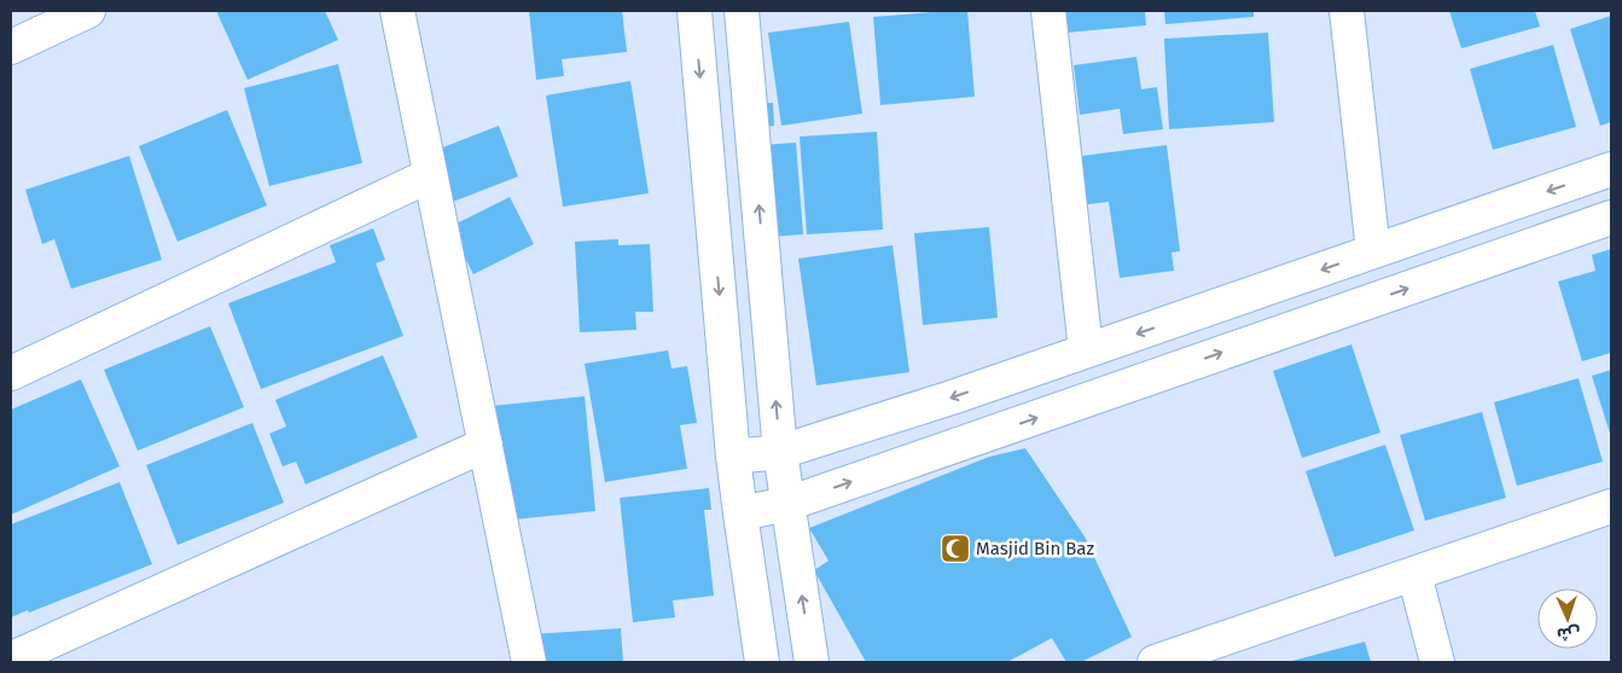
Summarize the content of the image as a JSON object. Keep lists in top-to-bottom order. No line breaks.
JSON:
{"places":{"mosque":["Masjid Bin Baz"]},"north":"bottom"}
